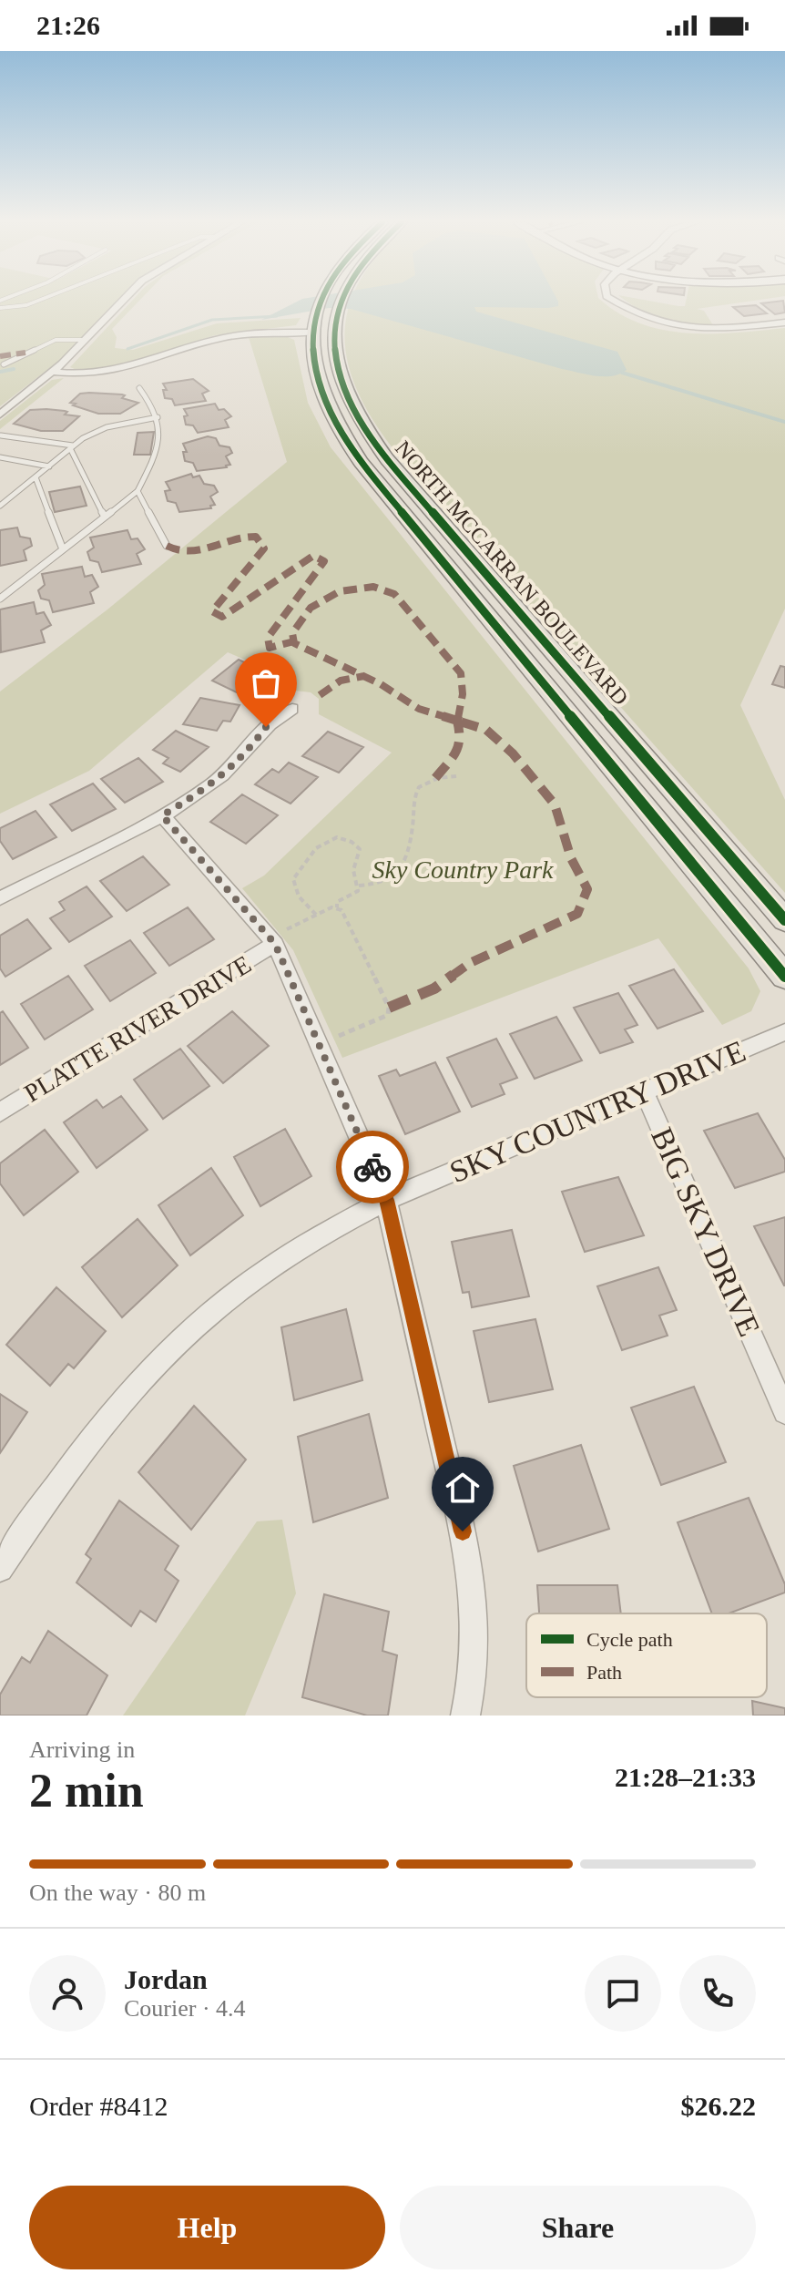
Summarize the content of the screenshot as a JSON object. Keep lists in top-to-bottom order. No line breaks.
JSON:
{"streets":{"main road":["NORTH MCCARRAN BOULEVARD"],"street":["PLATTE RIVER DRIVE","SKY COUNTRY DRIVE","BIG SKY DRIVE"]},"crossings":[["SKY COUNTRY DRIVE","BIG SKY DRIVE"]],"parks":["Sky Country Park"],"legend":["Cycle path","Path"],"page":{"status":"21:26","heading":["2 min","Arriving in","21:28–21:33"],"panel":["Jordan","Courier · 4.4","Order #8412","$26.22"],"bar":"On the way · 80 m","buttons":["Help","Share"]}}
